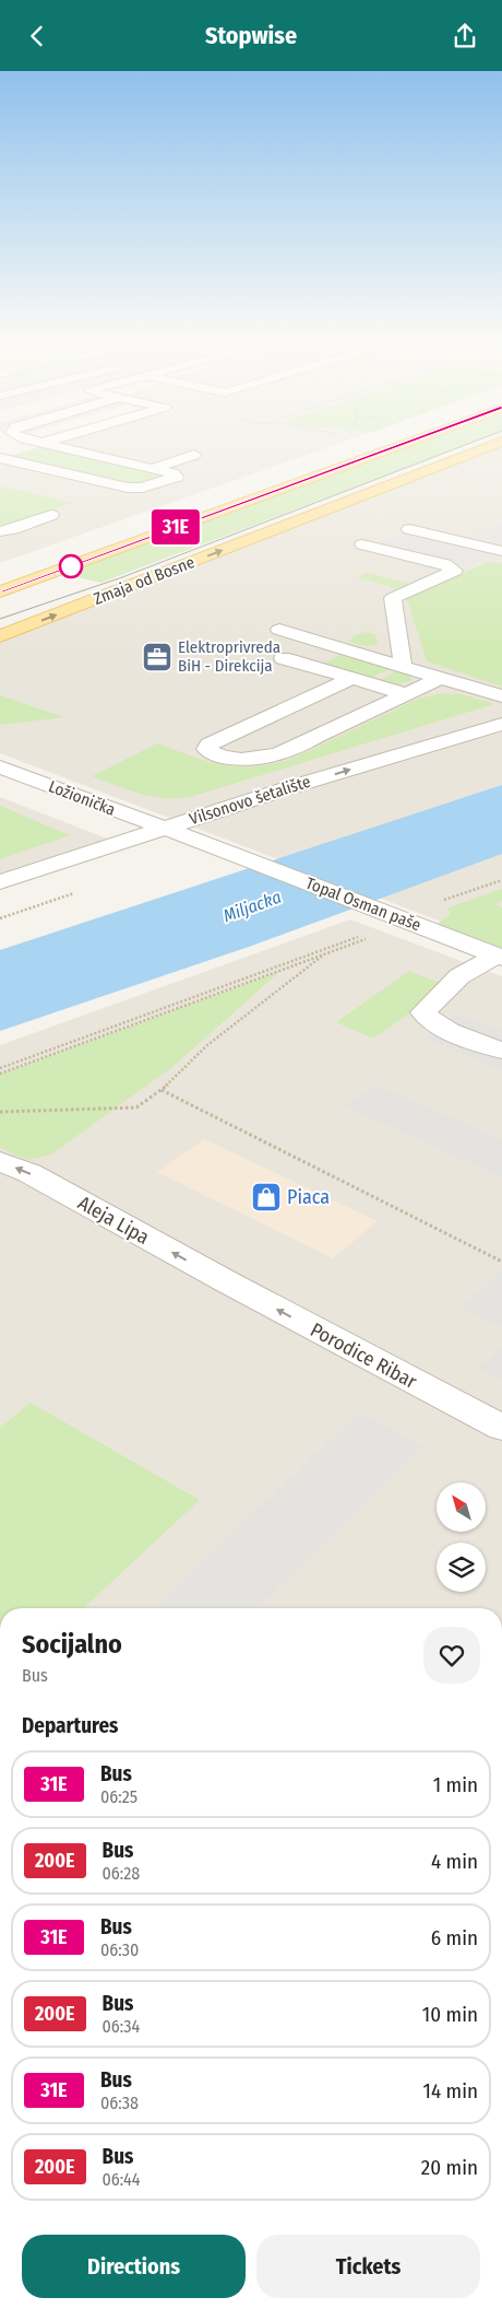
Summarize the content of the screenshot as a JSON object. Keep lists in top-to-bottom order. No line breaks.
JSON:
{"streets":{"main road":["Zmaja od Bosne"],"street":["Ložionička","Vilsonovo šetalište","Topal Osman paše","Aleja Lipa","Porodice Ribar"]},"crossings":[["Ložionička","Vilsonovo šetalište"],["Ložionička","Topal Osman paše"],["Vilsonovo šetalište","Topal Osman paše"],["Aleja Lipa","Porodice Ribar"]],"one_way":["Vilsonovo šetalište","Aleja Lipa","Porodice Ribar"],"water":["Miljacka"],"places":{"office":["Elektroprivreda BiH - Direkcija"],"shop":["Piaca"]},"lines":["bus line 31E"],"north":"top left","page":{"header":"Stopwise","on_map":"31E","heading":[["Socijalno","Bus"],"Departures"],"list":[{"mark":"31E","name":"Bus","note":"06:25","value":"1 min"},{"mark":"200E","name":"Bus","note":"06:28","value":"4 min"},{"mark":"31E","name":"Bus","note":"06:30","value":"6 min"},{"mark":"200E","name":"Bus","note":"06:34","value":"10 min"},{"mark":"31E","name":"Bus","note":"06:38","value":"14 min"},{"mark":"200E","name":"Bus","note":"06:44","value":"20 min"}],"buttons":["Directions","Tickets"]}}
